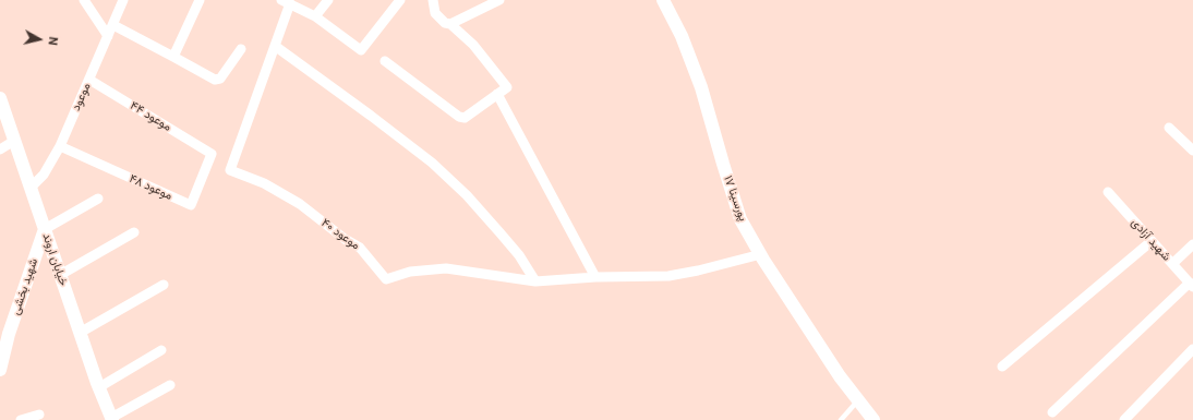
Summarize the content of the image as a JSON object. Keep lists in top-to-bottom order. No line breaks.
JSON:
{"streets":{"street":["موعود","موعود ۴۴","موعود ۴۸","پورسینا ۱۷","موعود ۴۰","شهید آزادی","خیابان اروند","شهید بخشی"]},"crossings":[["موعود","موعود ۴۴"],["موعود","موعود ۴۸"],["موعود","خیابان اروند"],["موعود ۴۴","موعود ۴۸"],["خیابان اروند","شهید بخشی"]],"north":"right"}
